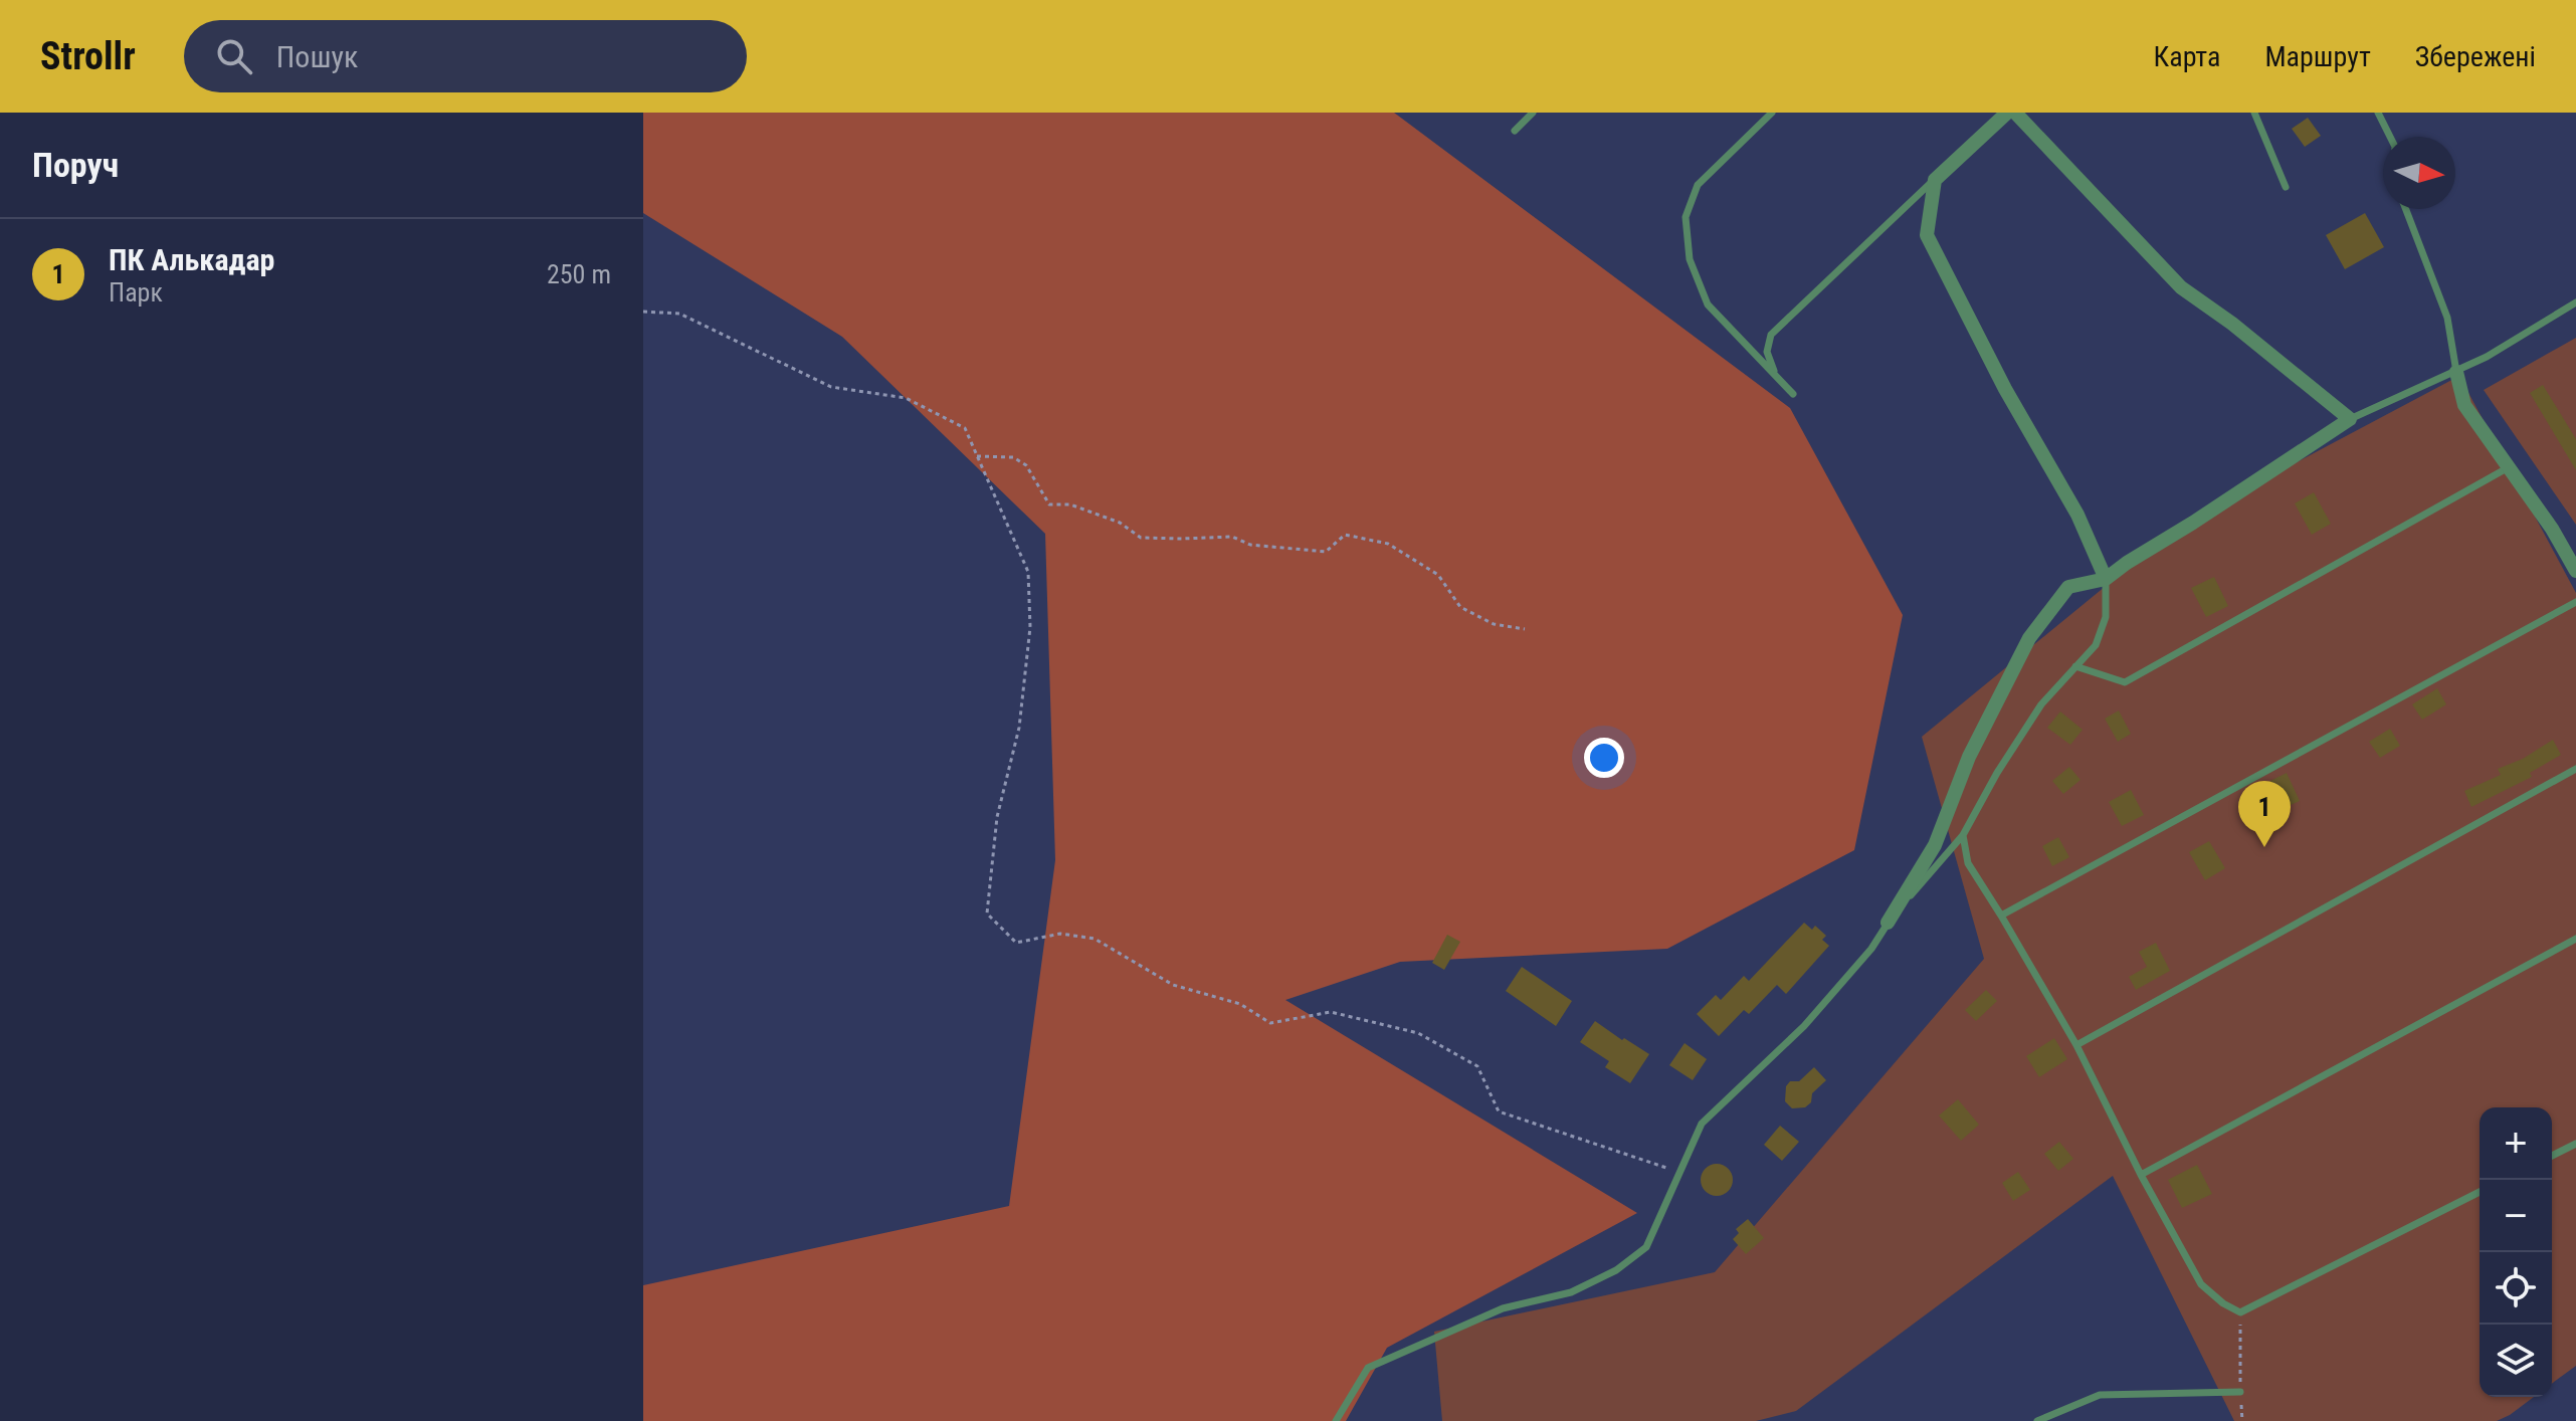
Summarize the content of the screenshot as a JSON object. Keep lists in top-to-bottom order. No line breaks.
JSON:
{"north":"right","page":{"header":"Strollr","search":"Пошук","nav":["Карта","Маршрут","Збережені"],"heading":"Поруч","list":[{"mark":"1","name":"ПК Алькадар","note":"Парк","value":"250 m"}],"pins":"1","map_buttons":["+","−"]}}
